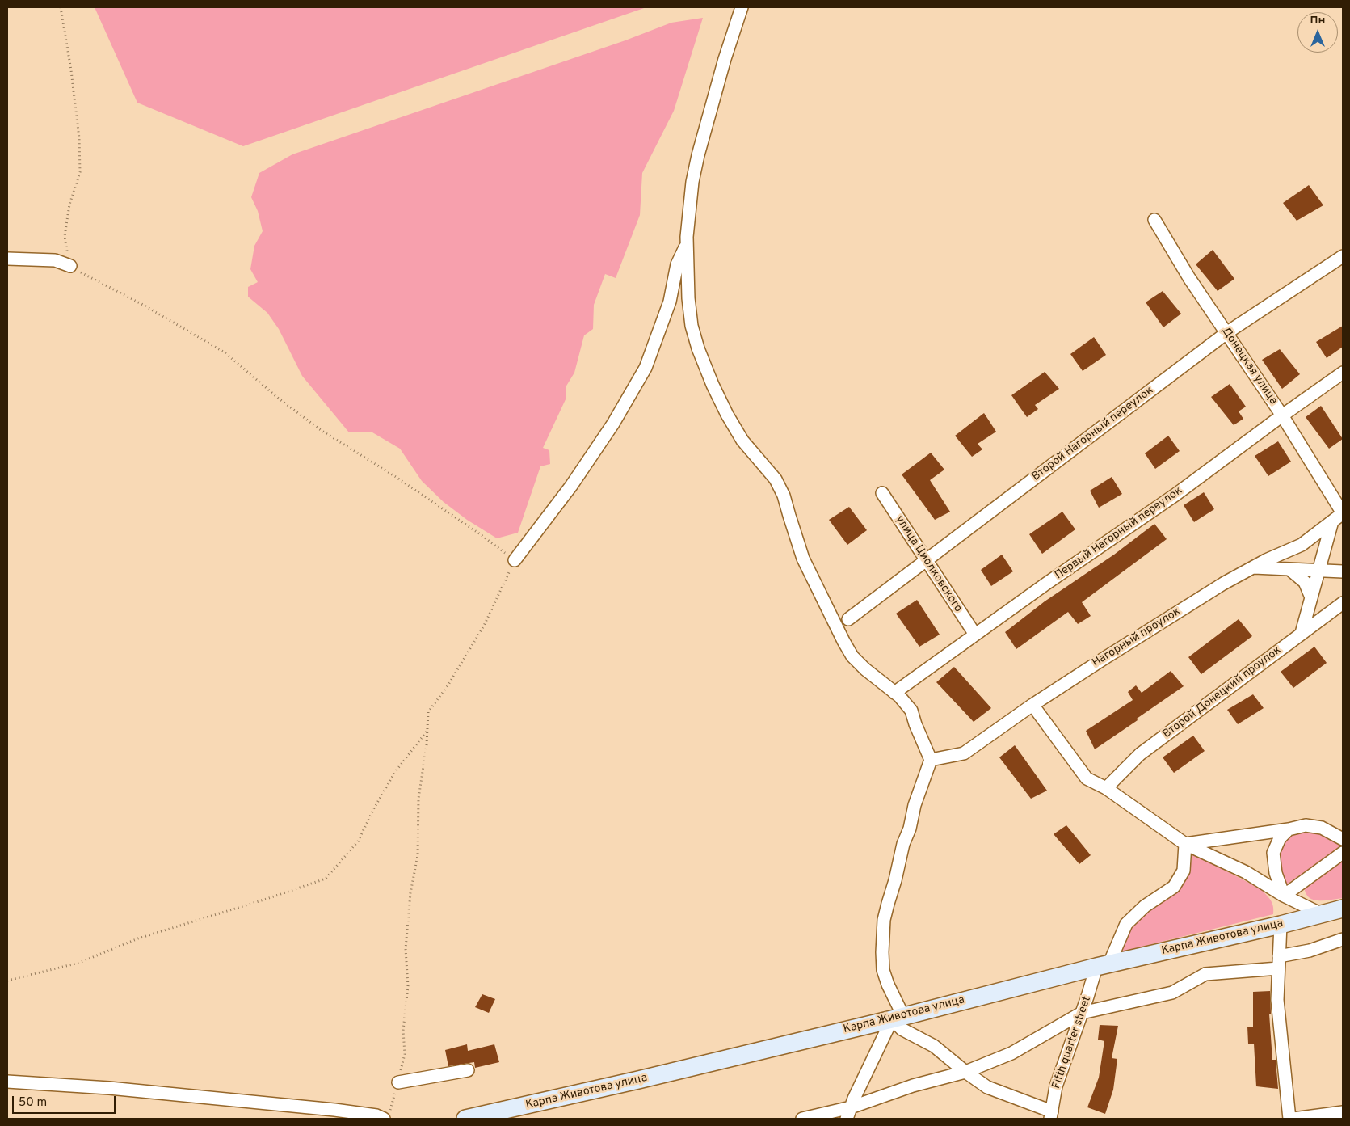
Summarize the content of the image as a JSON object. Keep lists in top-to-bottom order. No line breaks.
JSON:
{"streets":{"main road":["Карпа Животова улица"],"street":["Донецкая улица","Второй Нагорный переулок","Первый Нагорный переулок","улица Циолковского","Нагорный проулок","Второй Донецкий проулок","Fifth quarter street"]},"crossings":[["Донецкая улица","Второй Нагорный переулок"],["Донецкая улица","Первый Нагорный переулок"],["Донецкая улица","Нагорный проулок"],["Второй Нагорный переулок","улица Циолковского"],["Первый Нагорный переулок","улица Циолковского"],["Карпа Животова улица","Fifth quarter street"]],"scale_bar":"50 m","north":"top"}
